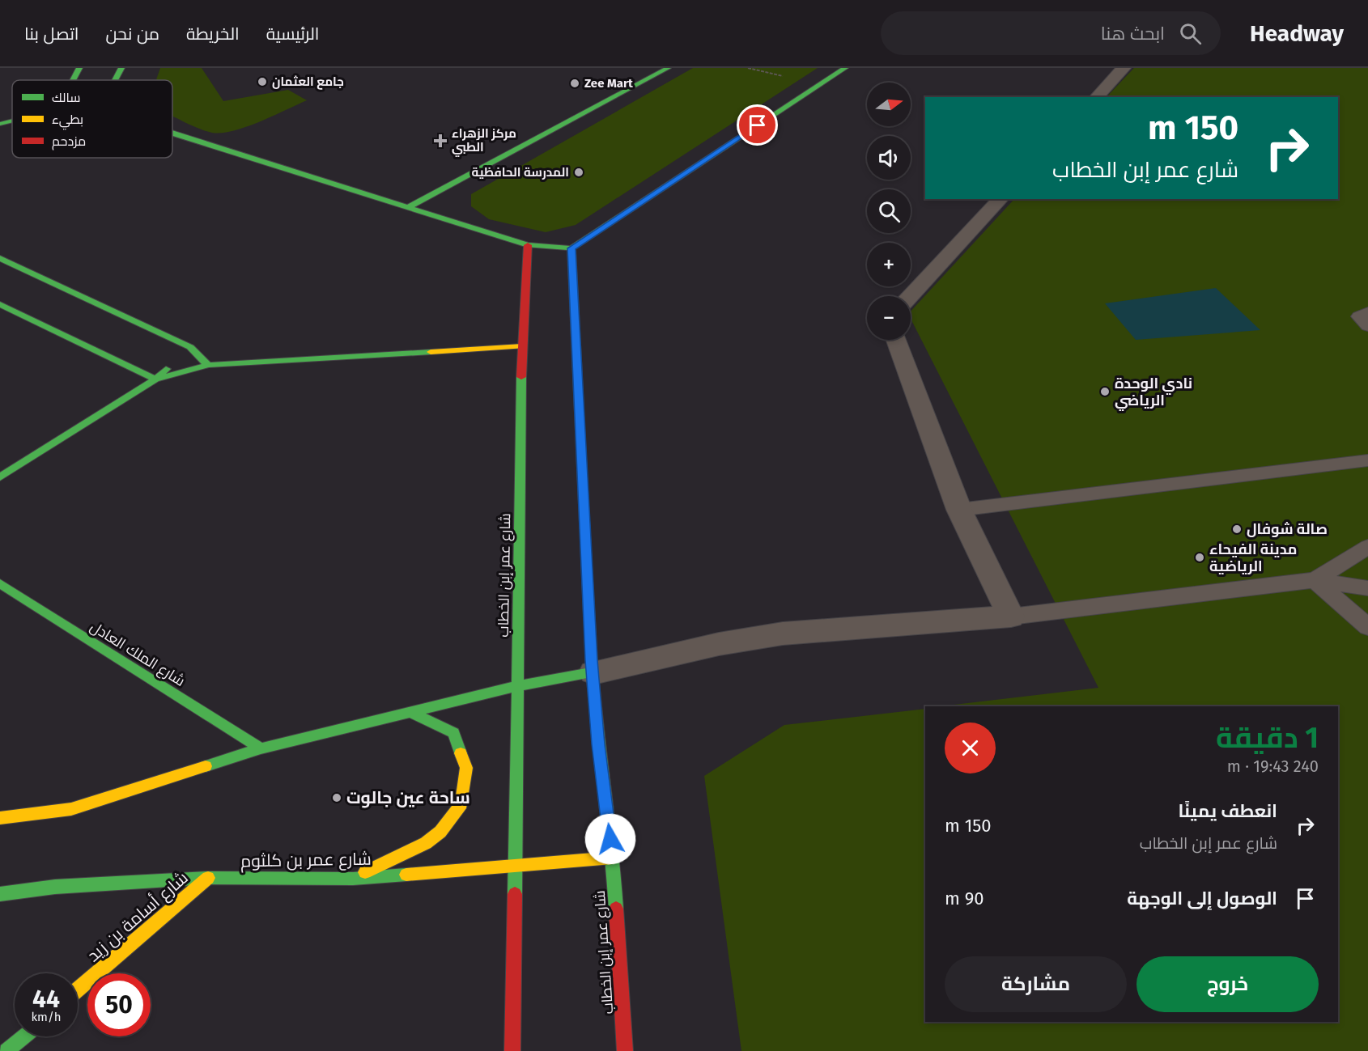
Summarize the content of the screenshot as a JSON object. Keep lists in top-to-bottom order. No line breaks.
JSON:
{"streets":{"main road":["شارع عمر إبن الخطاب","شارع الملك العادل","شارع عمر بن كلثوم","شارع أسامة بن زيد"]},"crossings":[["شارع عمر إبن الخطاب","شارع عمر بن كلثوم"],["شارع عمر بن كلثوم","شارع أسامة بن زيد"]],"places":{"other":["جامع العثمان","Zee Mart","المدرسة الحافظية","نادي الوحدة الرياضي","صالة شوفال","مدينة الفيحاء الرياضية","ساحة عين جالوت"],"health":["مركز الزهراء الطبي"]},"legend":["سالك","بطيء","مزدحم"],"north":"right","page":{"header":"Headway","search":"ابحث هنا","nav":["الرئيسية","الخريطة","من نحن","اتصل بنا"],"map_buttons":["+","−"],"turn":["150 m","شارع عمر إبن الخطاب"],"heading":["1 دقيقة","240 m · 19:43"],"list":[{"name":"انعطف يمينًا","note":"شارع عمر إبن الخطاب","value":"150 m"},{"name":"الوصول إلى الوجهة","value":"90 m"}],"buttons":["خروج","مشاركة"],"speed":"44 km/h","limit":"50"}}
